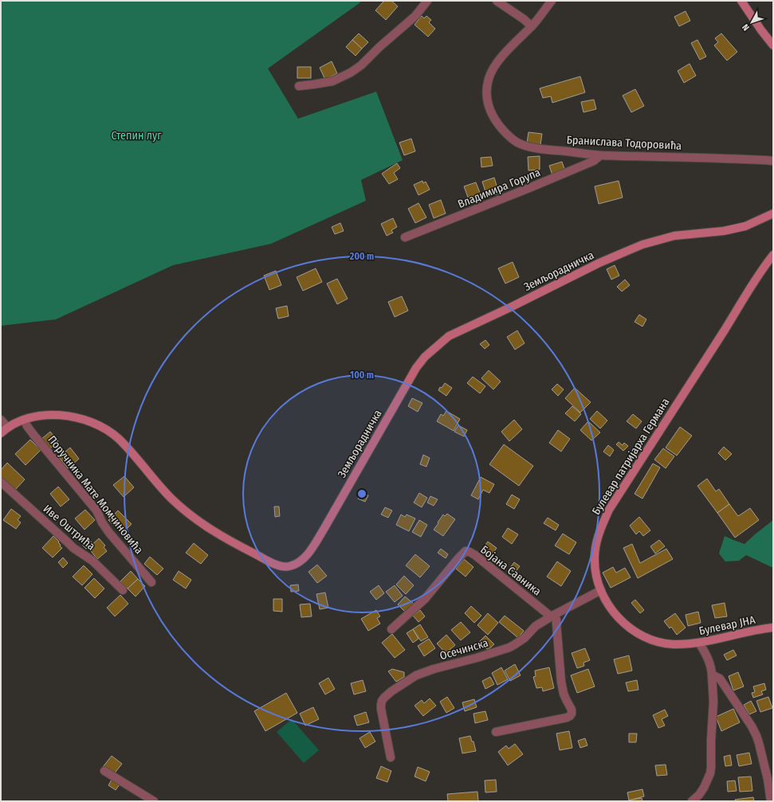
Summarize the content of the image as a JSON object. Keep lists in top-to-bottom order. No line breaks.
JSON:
{"streets":{"street":["Бранислава Тодоровића","Владимира Горупа","Земљорадничка","Булевар патријарха Германа","Поручника Мате Момчиновића","Иве Оштрића","Бојана Савника","Булевар ЈНА","Осечинска"]},"crossings":[["Бранислава Тодоровића","Владимира Горупа"],["Земљорадничка","Поручника Мате Момчиновића"],["Булевар патријарха Германа","Булевар ЈНА"],["Булевар патријарха Германа","Осечинска"],["Бојана Савника","Осечинска"]],"parks":["Степин луг"],"north":"bottom left","rings":["200 m","100 m"]}
